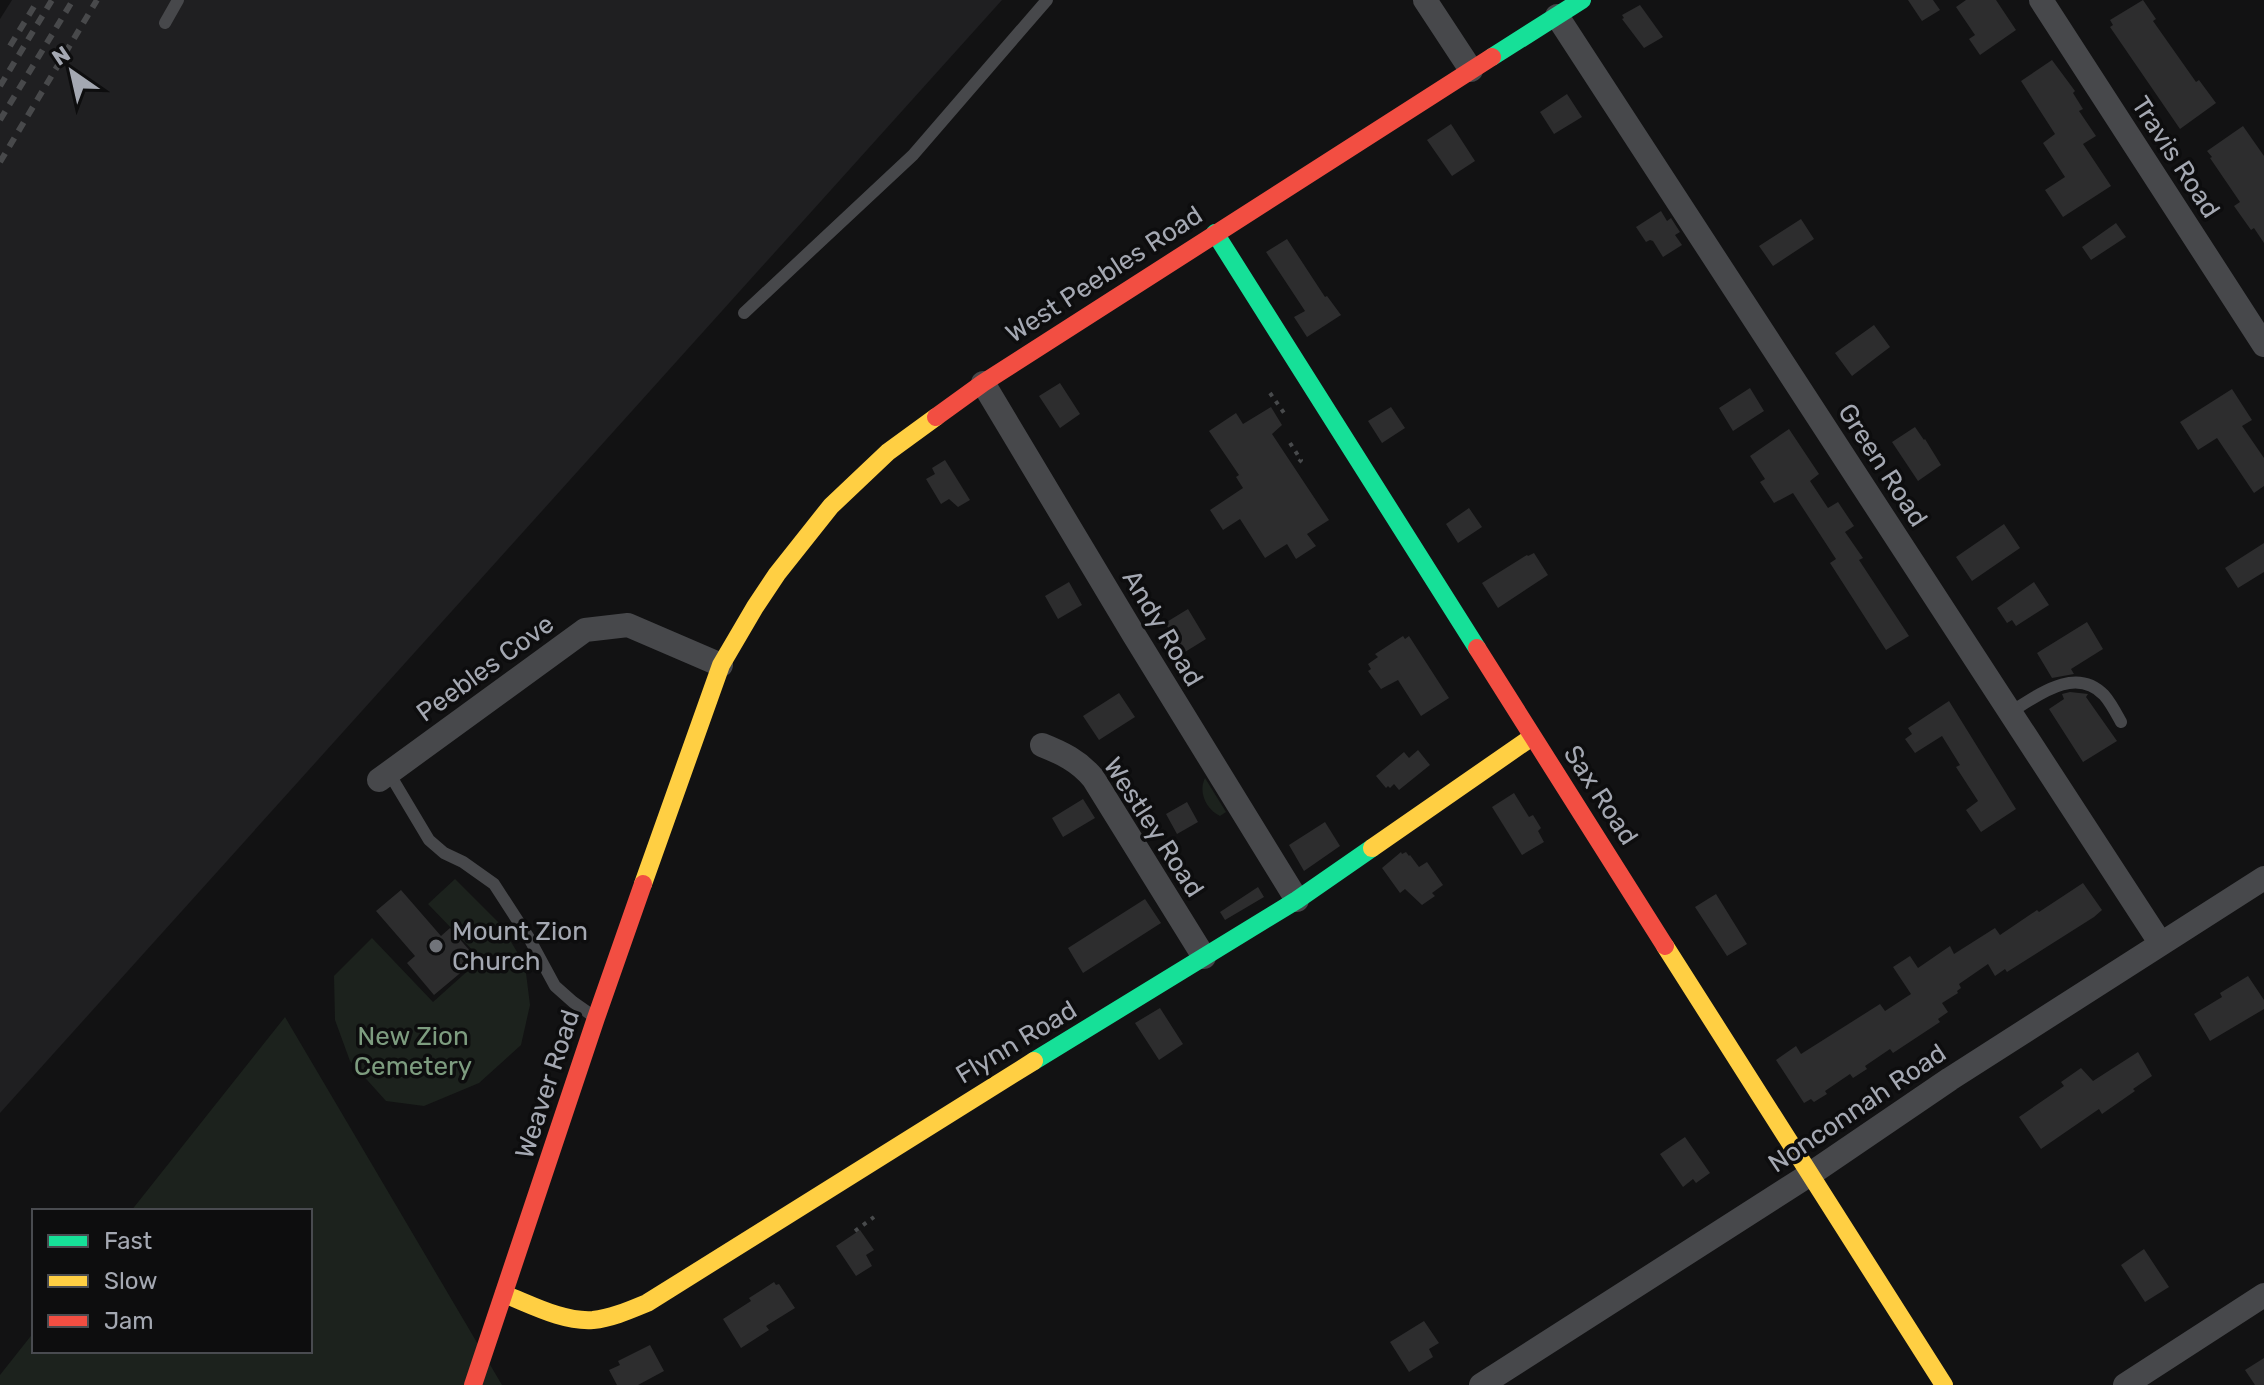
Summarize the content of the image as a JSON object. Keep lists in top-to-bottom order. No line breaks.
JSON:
{"streets":{"street":["Travis Road","West Peebles Road","Green Road","Andy Road","Peebles Cove","Sax Road","Westley Road","Flynn Road","Weaver Road","Nonconnah Road"]},"crossings":[["West Peebles Road","Green Road"],["West Peebles Road","Andy Road"],["West Peebles Road","Peebles Cove"],["West Peebles Road","Sax Road"],["West Peebles Road","Weaver Road"],["Green Road","Nonconnah Road"],["Andy Road","Flynn Road"],["Peebles Cove","Weaver Road"],["Sax Road","Flynn Road"],["Sax Road","Nonconnah Road"],["Westley Road","Flynn Road"],["Flynn Road","Weaver Road"]],"parks":["New Zion Cemetery"],"places":["Mount Zion Church"],"legend":["Fast","Slow","Jam"],"north":"top left"}
